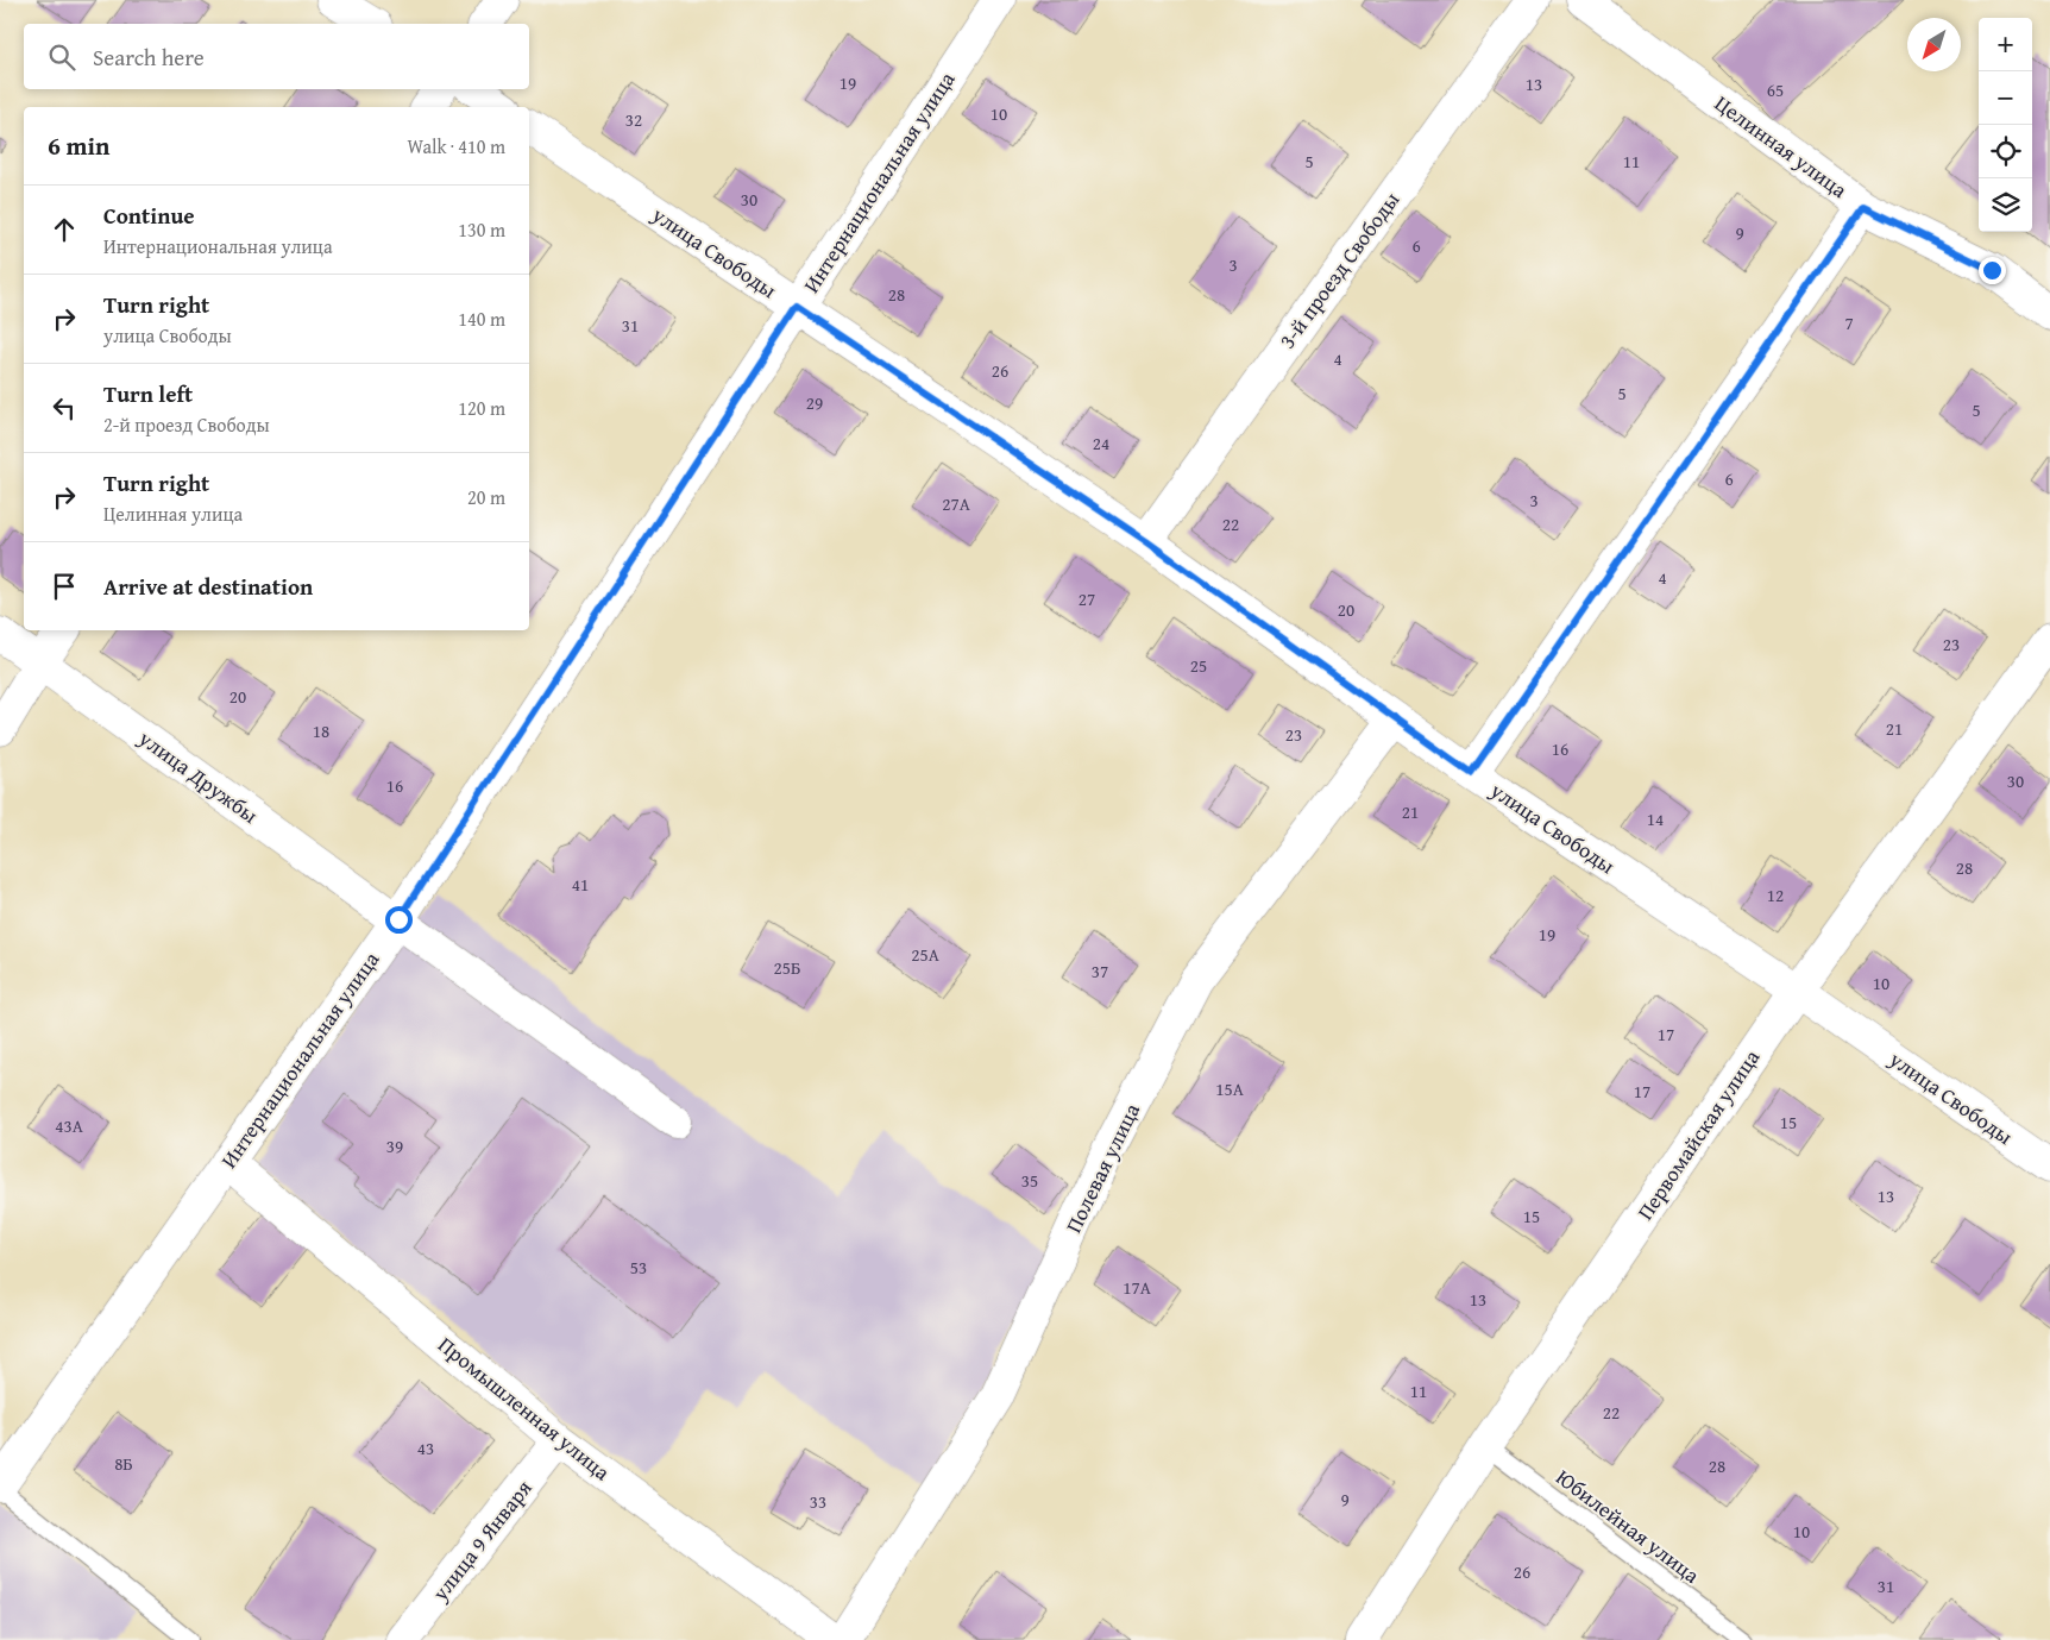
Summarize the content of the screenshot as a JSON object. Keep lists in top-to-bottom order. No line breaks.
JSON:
{"streets":{"street":["Целинная улица","Интернациональная улица","улица Свободы","3-й проезд Свободы","улица Дружбы","Первомайская улица","Полевая улица","Промышленная улица","улица 9 Января"],"lane":["Юбилейная улица"]},"crossings":[["Интернациональная улица","улица Свободы"],["Интернациональная улица","улица Дружбы"],["Интернациональная улица","Промышленная улица"],["улица Свободы","3-й проезд Свободы"],["улица Свободы","Первомайская улица"],["улица Свободы","Полевая улица"],["Первомайская улица","Юбилейная улица"],["Промышленная улица","улица 9 Января"]],"house_numbers":["19","13","65","10","32","5","11","30","9","6","3","28","7","31","4","26","5","29","5","24","6","3","27А","22","4","27","20","23","25","20","21","18","23","16","30","16","21","14","28","41","12","19","25А","25Б","37","10","17","15А","17","15","43А","39","35","13","15","53","17А","13","11","22","43","8Б","28","9","33","10","26","31"],"north":"bottom left","page":{"map_buttons":["+","−"],"search":"Search here","heading":["6 min","Walk · 410 m"],"list":[["Continue","Интернациональная улица","130 m"],["Turn right","улица Свободы","140 m"],["Turn left","2-й проезд Свободы","120 m"],["Turn right","Целинная улица","20 m"],"Arrive at destination"]}}
